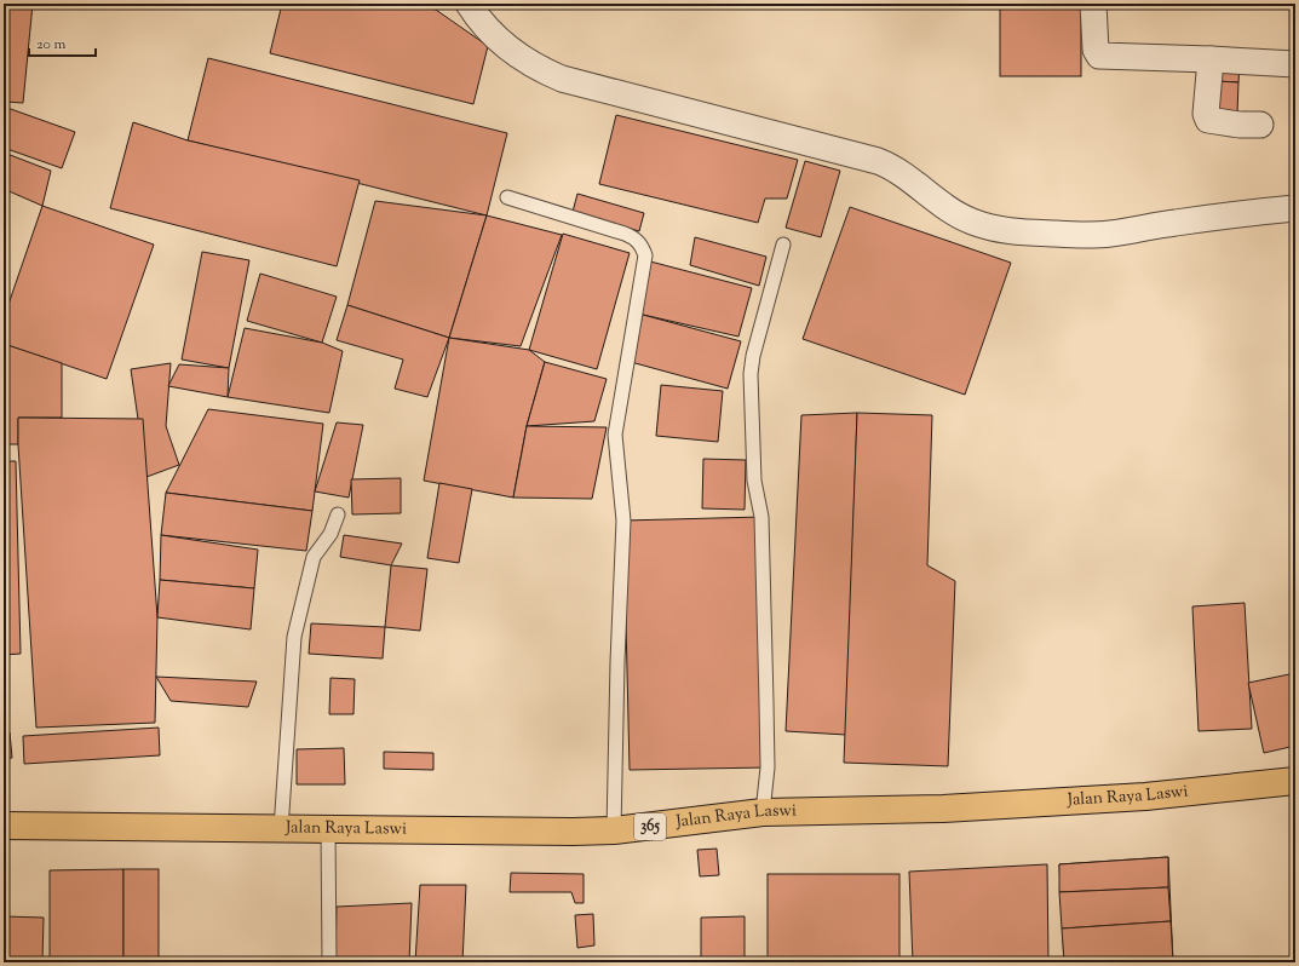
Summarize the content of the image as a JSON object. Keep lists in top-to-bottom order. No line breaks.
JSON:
{"streets":{"main road":["Jalan Raya Laswi","365"]},"scale_bar":"20 m"}
